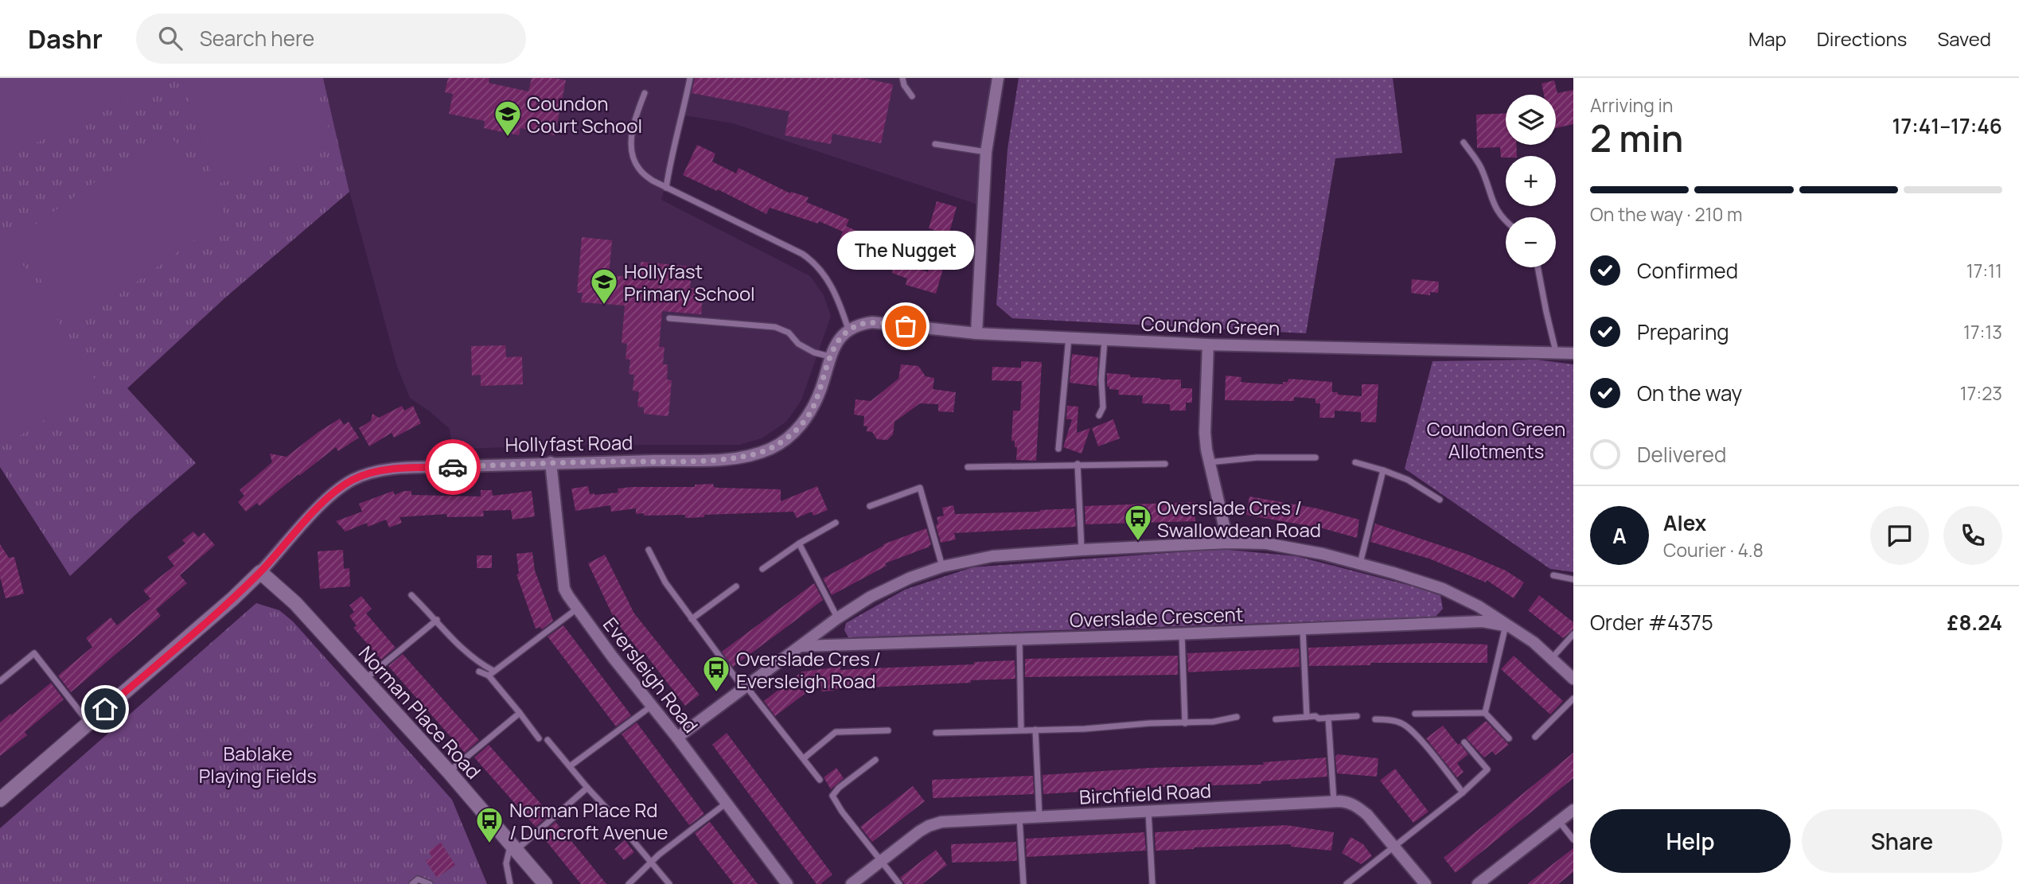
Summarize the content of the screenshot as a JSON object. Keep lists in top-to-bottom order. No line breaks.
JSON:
{"streets":{"street":["Coundon Green","Hollyfast Road","Overslade Crescent","Eversleigh Road","Norman Place Road","Birchfield Road"]},"crossings":[["Coundon Green","Hollyfast Road"],["Hollyfast Road","Eversleigh Road"],["Hollyfast Road","Norman Place Road"],["Overslade Crescent","Eversleigh Road"]],"parks":["Coundon Green Allotments","Bablake Playing Fields"],"places":{"school or university":["Coundon Court School","Hollyfast Primary School"],"other":["The Nugget"],"bus stop":["Overslade Cres / Swallowdean Road","Overslade Cres / Eversleigh Road","Norman Place Rd / Duncroft Avenue"]},"page":{"header":"Dashr","search":"Search here","nav":["Map","Directions","Saved"],"heading":["2 min","Arriving in","17:41–17:46"],"panel":["Alex","Courier · 4.8","Order #4375","£8.24"],"map_buttons":["+","−"],"bar":"On the way · 210 m","bubble":"The Nugget","list":[["Confirmed","17:11"],["Preparing","17:13"],["On the way","17:23"],"Delivered"],"round":"A","buttons":["Help","Share"]}}
